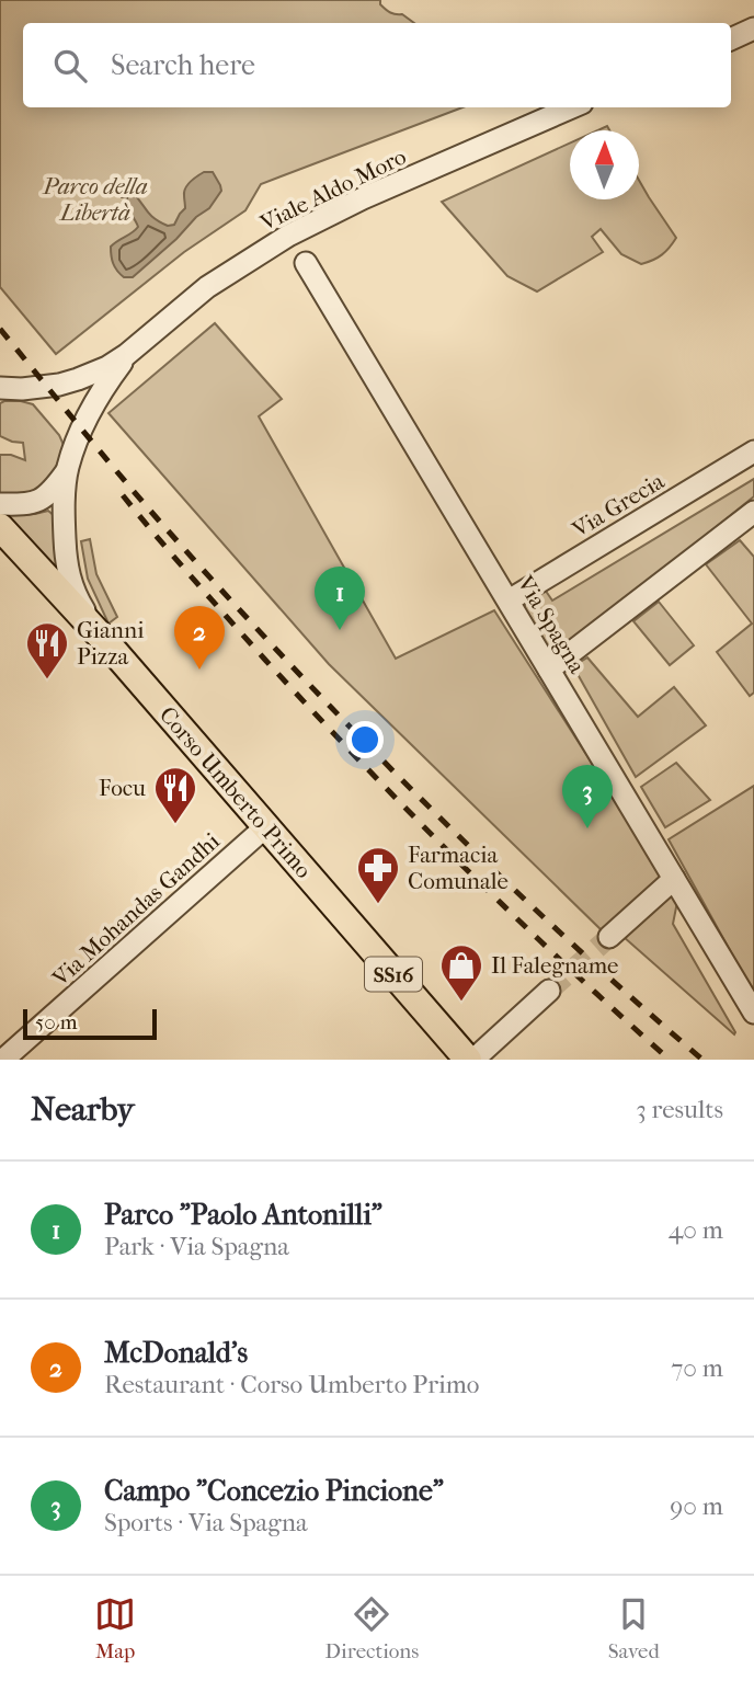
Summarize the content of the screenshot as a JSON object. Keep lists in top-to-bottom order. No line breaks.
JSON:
{"streets":{"main road":["Corso Umberto Primo","SS16"],"street":["Viale Aldo Moro","Via Grecia","Via Spagna","Via Mohandas Gandhi"]},"crossings":[["Viale Aldo Moro","Corso Umberto Primo"],["Via Grecia","Via Spagna"],["Corso Umberto Primo","Via Mohandas Gandhi"]],"parks":["Parco della Libertà"],"places":{"restaurant":["Gianni Pizza","Focu"],"pharmacy":["Farmacia Comunale"],"shop":["Il Falegname"]},"scale_bar":"50 m","north":"top","page":{"search":"Search here","pins":["1","2","3"],"scale":"50 m","heading":["Nearby","3 results"],"list":[{"mark":"1","name":"Parco \"Paolo Antonilli\"","note":"Park · Via Spagna","value":"40 m"},{"mark":"2","name":"McDonald's","note":"Restaurant · Corso Umberto Primo","value":"70 m"},{"mark":"3","name":"Campo \"Concezio Pincione\"","note":"Sports · Via Spagna","value":"90 m"}],"nav":["Map","Directions","Saved"]}}
